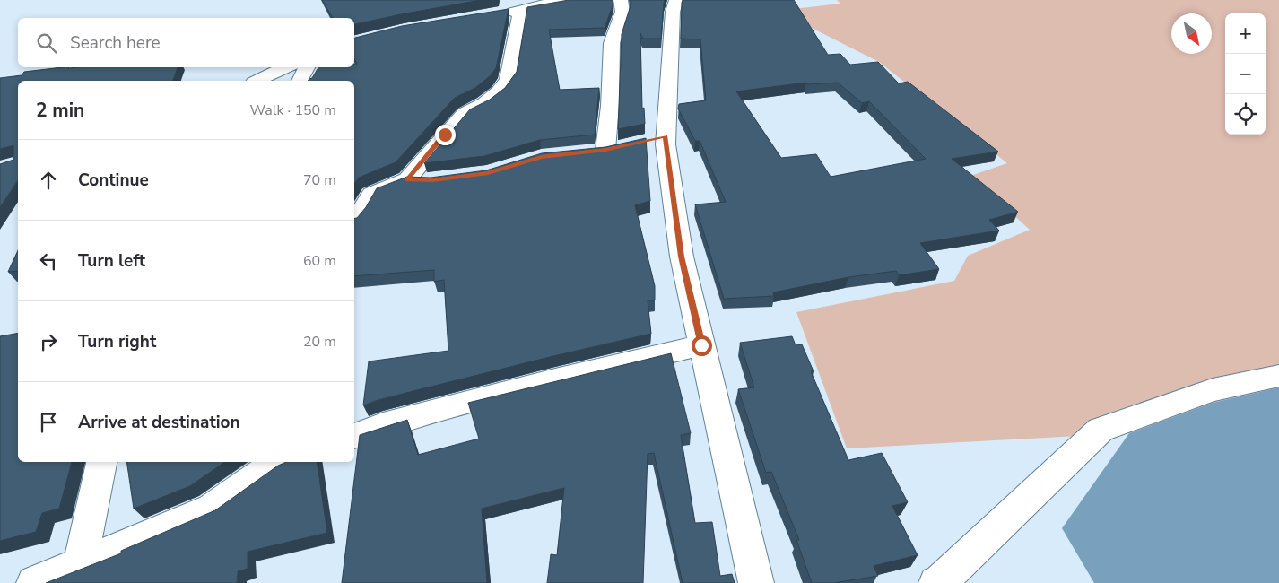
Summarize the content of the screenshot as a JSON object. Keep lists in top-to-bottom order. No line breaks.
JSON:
{"north":"bottom right","page":{"map_buttons":["+","−"],"search":"Search here","heading":["2 min","Walk · 150 m"],"list":[["Continue","70 m"],["Turn left","60 m"],["Turn right","20 m"],"Arrive at destination"]}}
